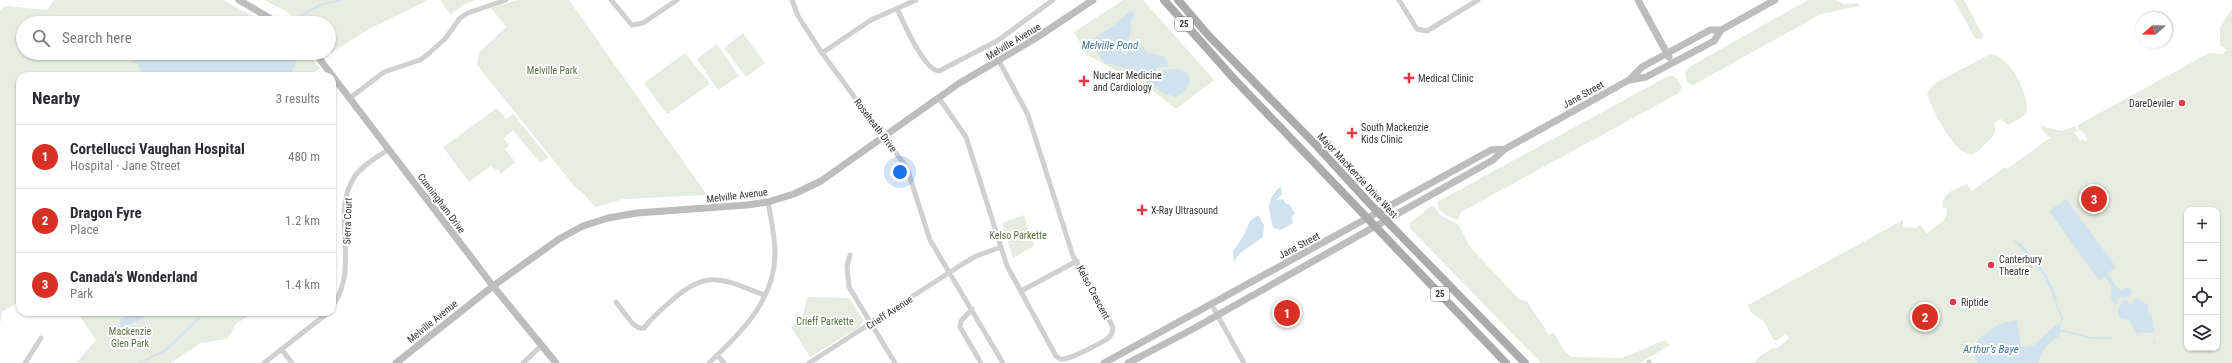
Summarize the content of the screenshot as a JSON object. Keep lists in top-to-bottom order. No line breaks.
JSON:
{"streets":{"main road":["25","Major MacKenzie Drive West"],"street":["Melville Avenue","Jane Street","Roseheath Drive","Cunningham Drive","Sierra Court","Kelso Crescent","Crieff Avenue"]},"crossings":[["25","Jane Street"],["Melville Avenue","Roseheath Drive"],["Melville Avenue","Cunningham Drive"],["Melville Avenue","Kelso Crescent"],["Jane Street","Major MacKenzie Drive West"],["Roseheath Drive","Crieff Avenue"],["Cunningham Drive","Sierra Court"],["Kelso Crescent","Crieff Avenue"]],"water":["Melville Pond","Arthur’s Baye"],"parks":["Melville Park","Kelso Parkette","Crieff Parkette","Mackenzie Glen Park"],"places":{"health":["Medical Clinic","Nuclear Medicine and Cardiology","South Mackenzie Kids Clinic","X-Ray Ultrasound"],"other":["DareDeviler","Canterbury Theatre","Riptide"]},"north":"left","page":{"search":"Search here","heading":["Nearby","3 results"],"list":[{"mark":"1","name":"Cortellucci Vaughan Hospital","note":"Hospital · Jane Street","value":"480 m"},{"mark":"2","name":"Dragon Fyre","note":"Place","value":"1.2 km"},{"mark":"3","name":"Canada's Wonderland","note":"Park","value":"1.4 km"}],"pins":["3","1","2"],"map_buttons":["+","−"]}}
